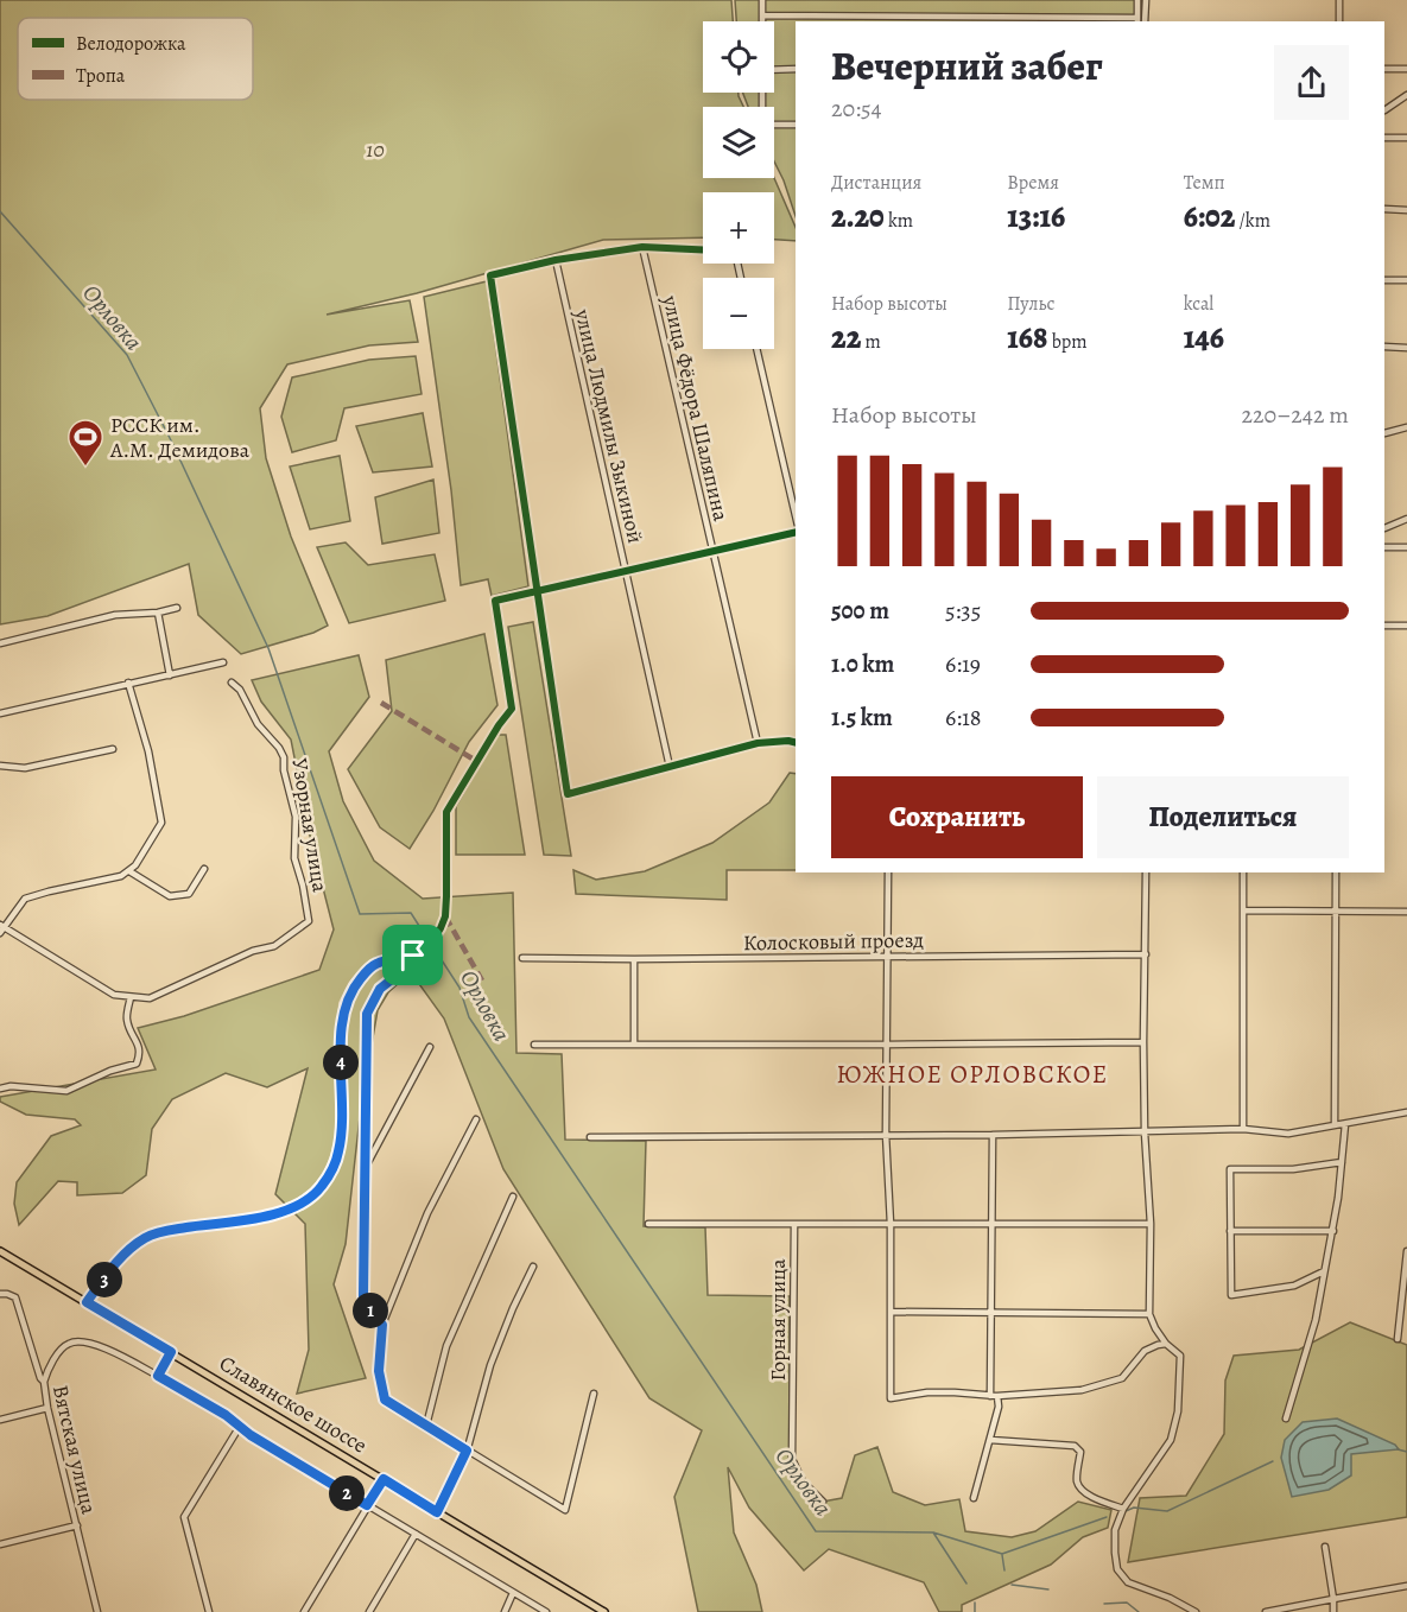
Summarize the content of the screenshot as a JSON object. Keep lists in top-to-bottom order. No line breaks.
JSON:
{"streets":{"main road":["Славянское шоссе"],"street":["улица Фёдора Шаляпина","улица Людмилы Зыкиной","Узорная улица","Колосковый проезд","Горная улица","Вятская улица"]},"districts":["ЮЖНОЕ ОРЛОВСКОЕ"],"water":["Орловка"],"parks":["10"],"places":{"sports":["РССК им. А.М. Демидова"]},"legend":["Велодорожка","Тропа"],"page":{"map_buttons":["+","−"],"heading":["Вечерний забег","20:54"],"stats":[["Дистанция","2.20 km"],["Время","13:16"],["Темп","6:02 /km"],["Набор высоты","22 m"],["Пульс","168 bpm"],["kcal","146"]],"chart":["Набор высоты","220–242 m"],"list":[{"name":"500 m","note":"5:35"},{"name":"1.0 km","note":"6:19"},{"name":"1.5 km","note":"6:18"}],"buttons":["Сохранить","Поделиться"],"pins":["4","3","1","2"]}}
